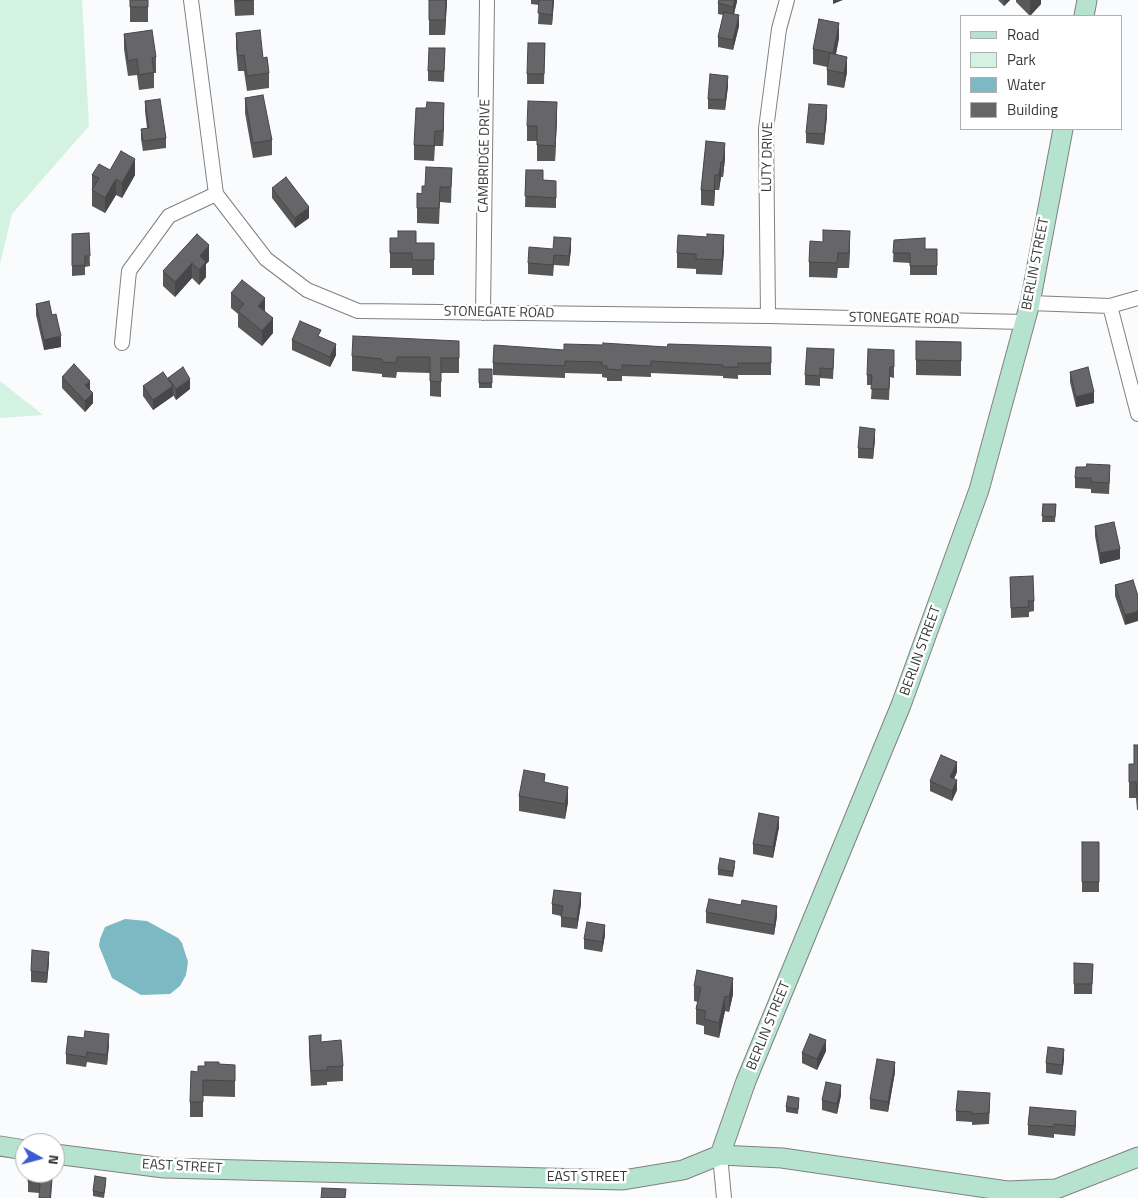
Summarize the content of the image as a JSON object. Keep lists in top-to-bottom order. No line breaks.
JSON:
{"streets":{"main road":["BERLIN STREET","EAST STREET"],"street":["CAMBRIDGE DRIVE","LUTY DRIVE","STONEGATE ROAD"]},"crossings":[["CAMBRIDGE DRIVE","STONEGATE ROAD"],["LUTY DRIVE","STONEGATE ROAD"],["BERLIN STREET","STONEGATE ROAD"],["BERLIN STREET","EAST STREET"]],"legend":["Road","Park","Water","Building"],"north":"right"}
